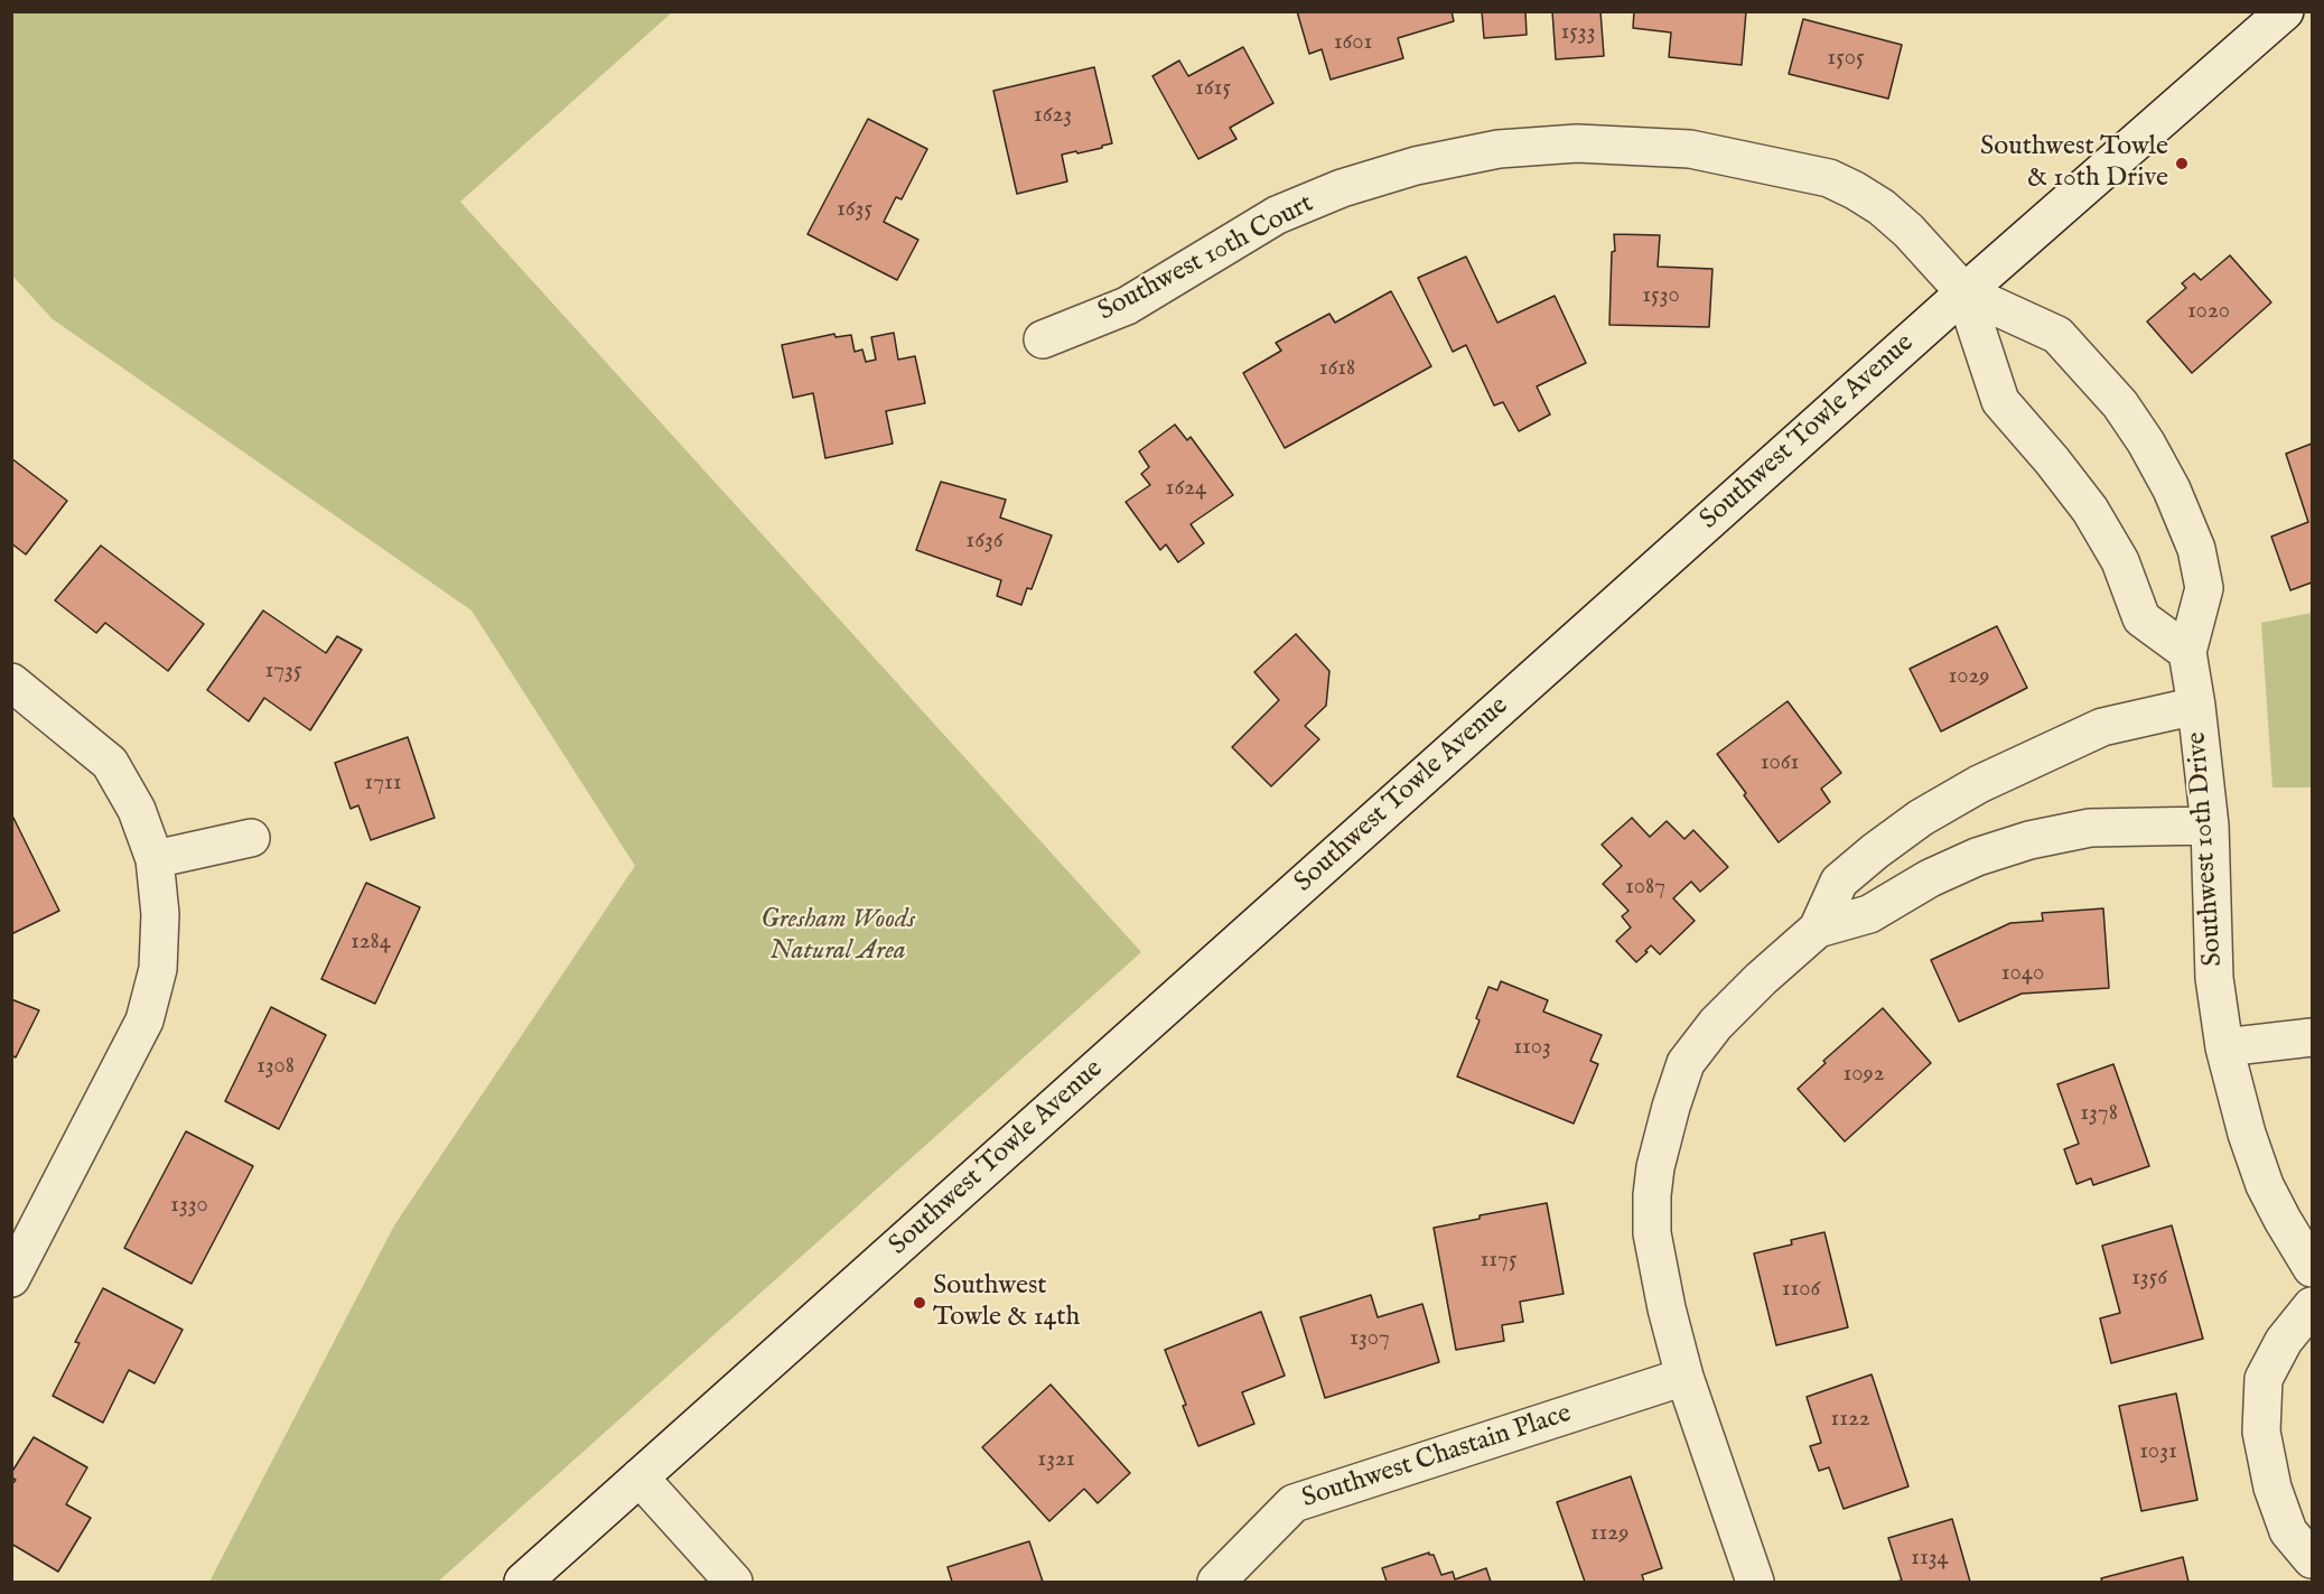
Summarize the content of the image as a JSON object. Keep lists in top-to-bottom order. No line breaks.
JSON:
{"streets":{"street":["Southwest 10th Court","Southwest Towle Avenue","Southwest 10th Drive","Southwest Chastain Place"]},"crossings":[["Southwest 10th Court","Southwest Towle Avenue"],["Southwest 10th Court","Southwest 10th Drive"],["Southwest Towle Avenue","Southwest 10th Drive"]],"parks":["Gresham Woods Natural Area"],"places":["Southwest Towle & 10th Drive","Southwest Towle & 14th"],"house_numbers":["1533","1601","1505","1615","1623","1635","1530","1020","1618","1624","1636","1735","1029","1061","1711","1087","1284","1040","1103","1308","1092","1378","1330","1175","1356","1106","1307","1122","1031","1321","1129","1134"]}
